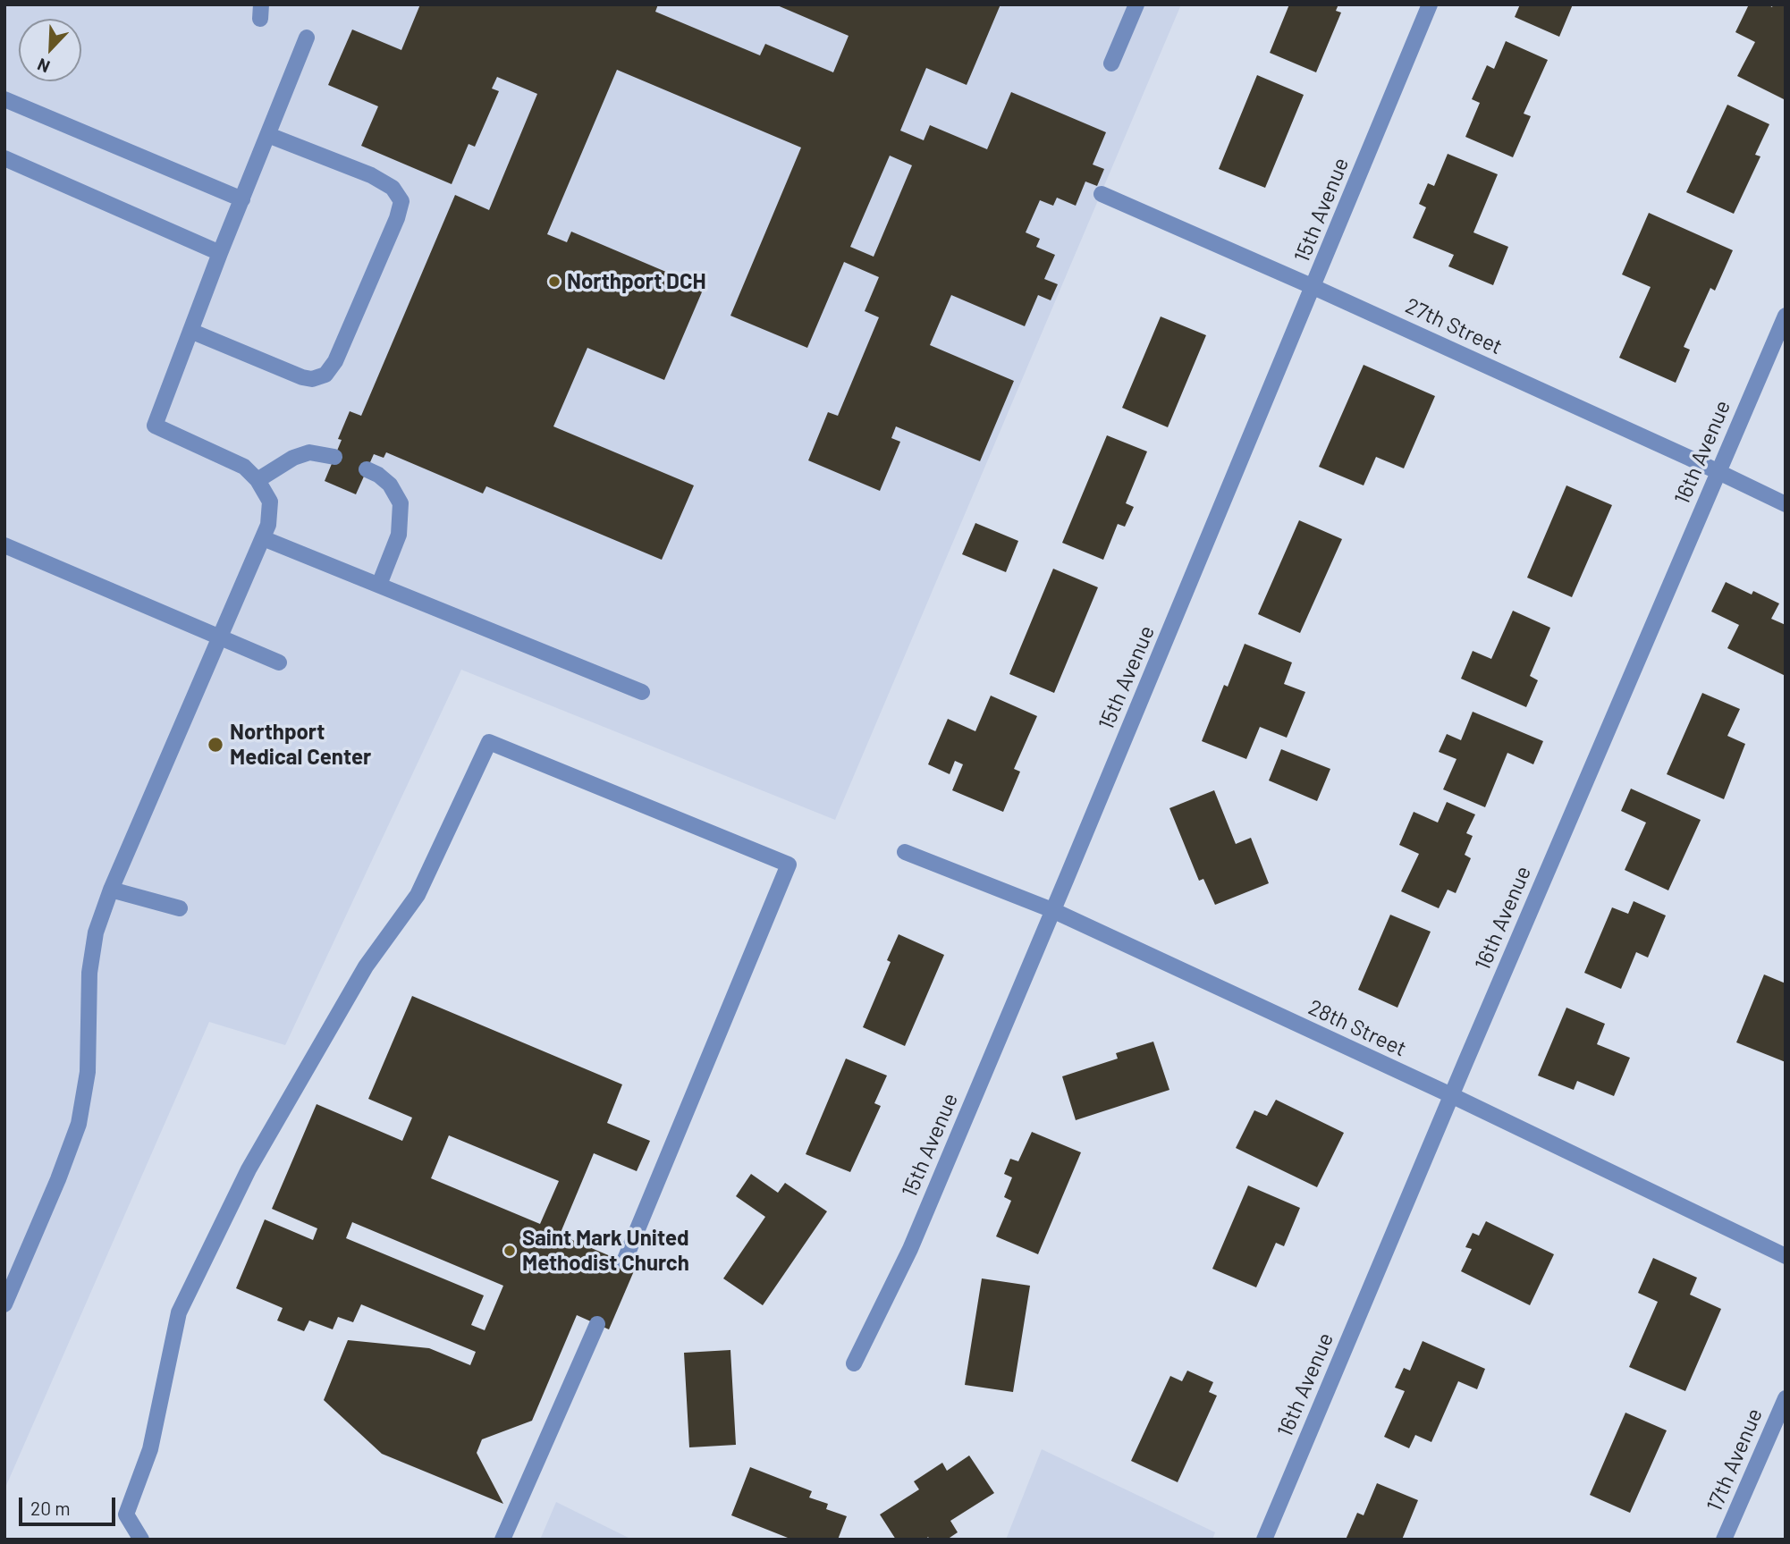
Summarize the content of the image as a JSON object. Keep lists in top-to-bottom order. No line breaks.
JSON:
{"streets":{"street":["15th Avenue","27th Street","16th Avenue","28th Street","17th Avenue"]},"crossings":[["15th Avenue","27th Street"],["15th Avenue","28th Street"],["27th Street","16th Avenue"],["16th Avenue","28th Street"]],"places":["Northport DCH","Northport Medical Center","Saint Mark United Methodist Church"],"scale_bar":"20 m","north":"bottom left"}
